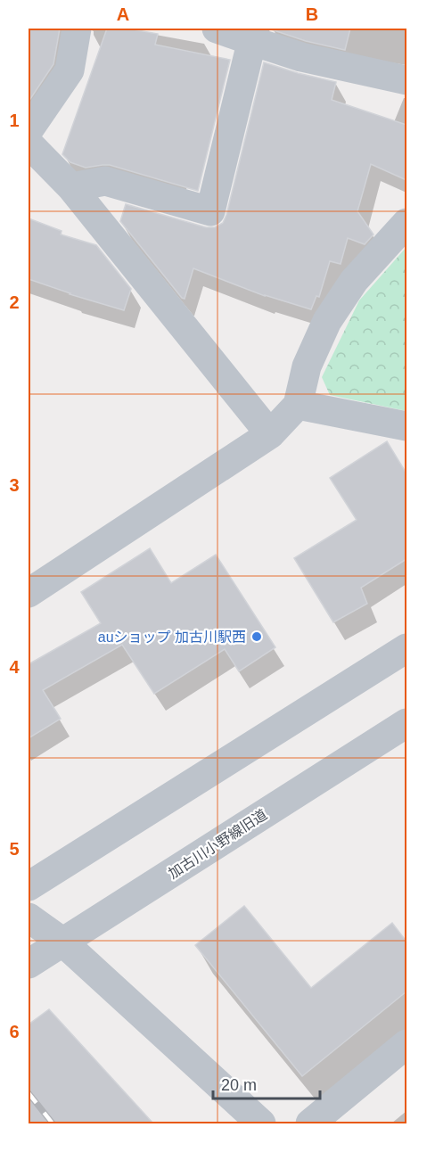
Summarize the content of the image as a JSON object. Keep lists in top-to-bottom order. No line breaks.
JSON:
{"streets":{"street":["加古川小野線旧道"]},"places":["auショップ 加古川駅西"],"scale_bar":"20 m","grid":{"columns":["A","B"],"rows":["1","2","3","4","5","6"]}}
